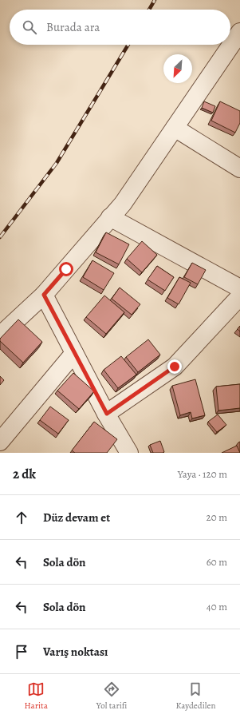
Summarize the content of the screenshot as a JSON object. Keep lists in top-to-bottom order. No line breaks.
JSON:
{"north":"bottom left","page":{"search":"Burada ara","heading":["2 dk","Yaya · 120 m"],"list":[["Düz devam et","20 m"],["Sola dön","60 m"],["Sola dön","40 m"],"Varış noktası"],"nav":["Harita","Yol tarifi","Kaydedilen"]}}
